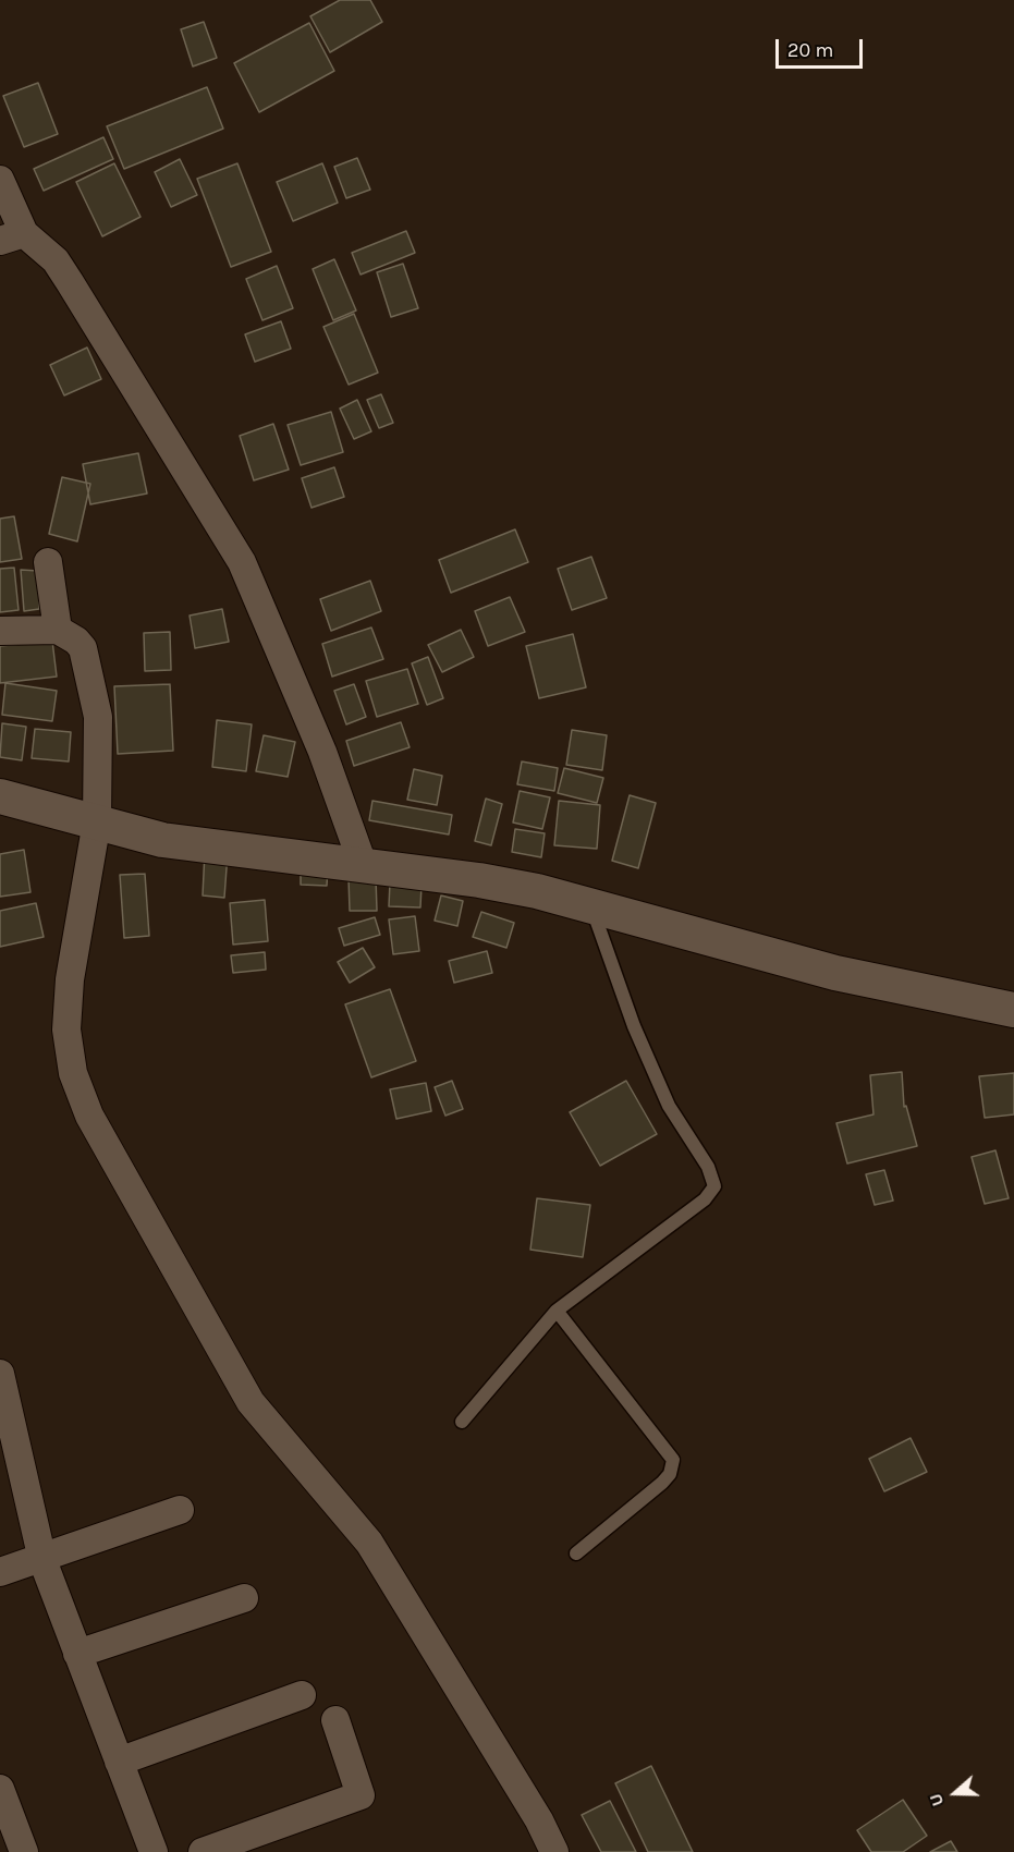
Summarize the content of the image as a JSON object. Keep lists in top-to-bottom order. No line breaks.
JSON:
{"scale_bar":"20 m","north":"left"}
